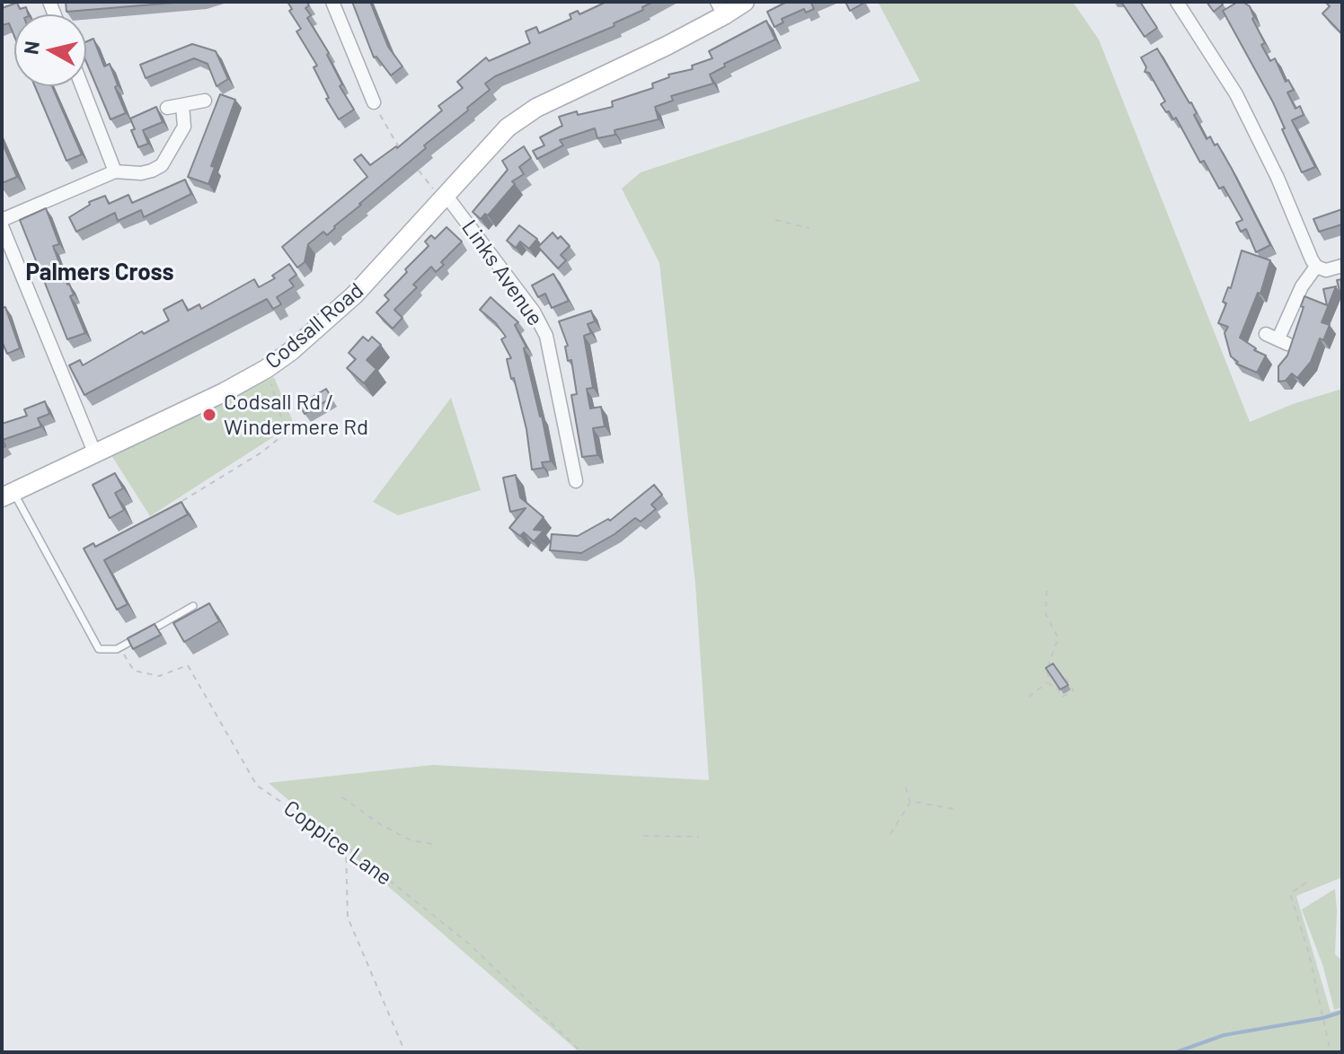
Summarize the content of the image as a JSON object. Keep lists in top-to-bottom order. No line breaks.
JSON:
{"streets":{"street":["Links Avenue","Codsall Road"],"path":["Coppice Lane"]},"crossings":[["Links Avenue","Codsall Road"]],"districts":["Palmers Cross"],"places":["Codsall Rd / Windermere Rd"],"north":"left"}
